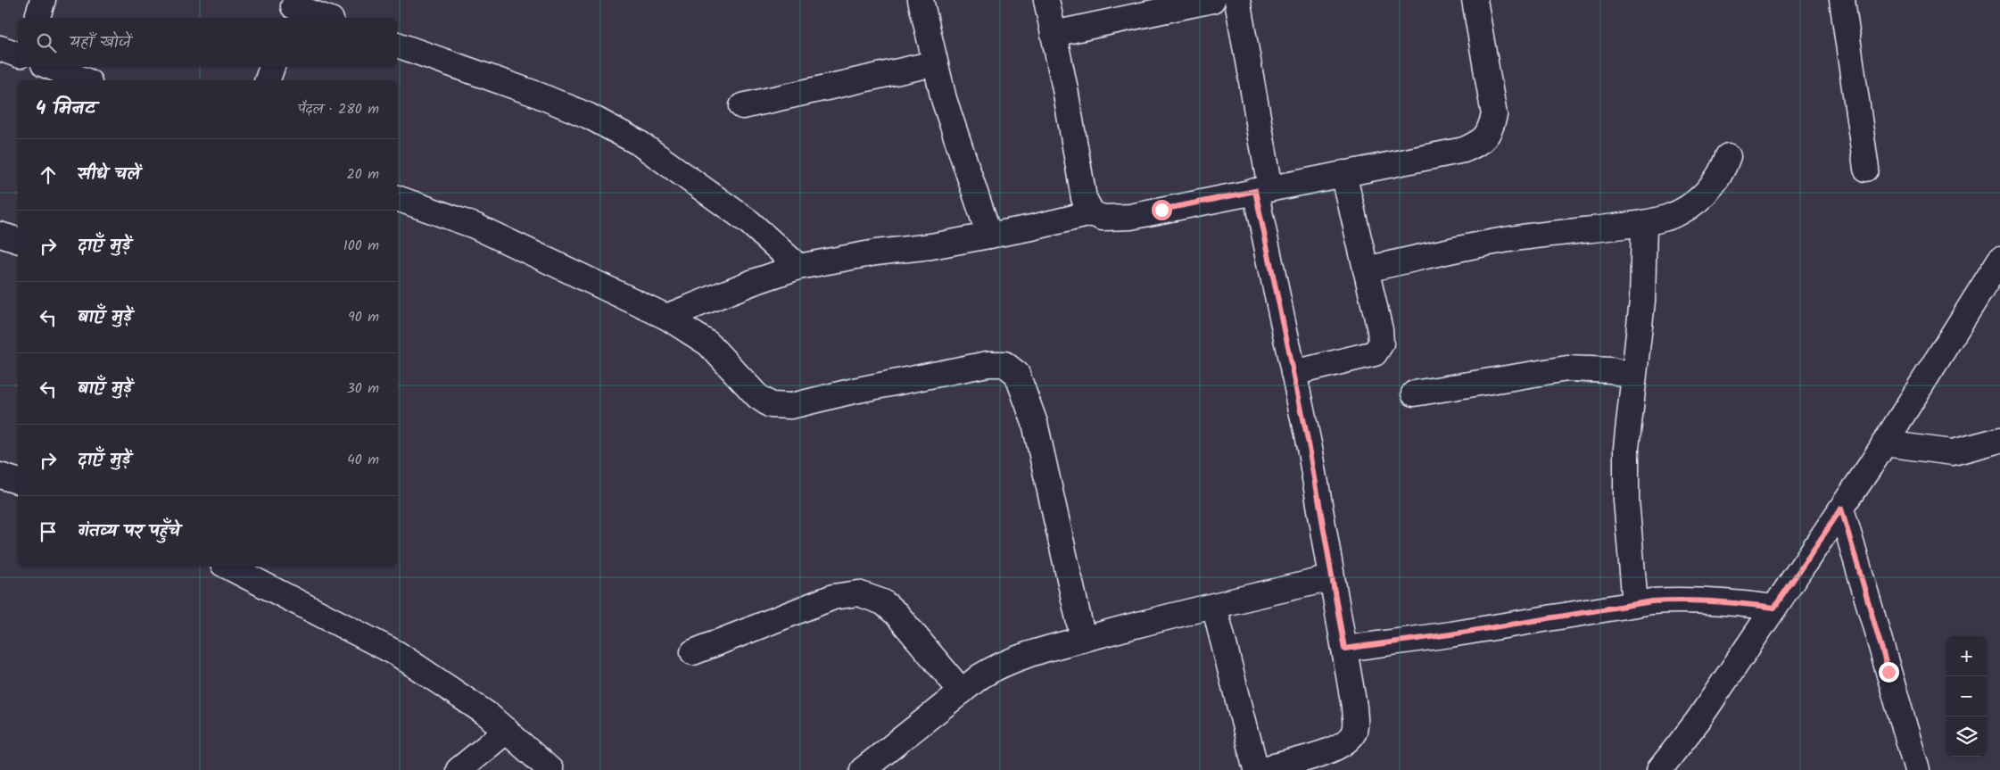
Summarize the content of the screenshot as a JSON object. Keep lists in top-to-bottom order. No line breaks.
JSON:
{"page":{"search":"यहाँ खोजें","heading":["4 मिनट","पैदल · 280 m"],"list":[["सीधे चलें","20 m"],["दाएँ मुड़ें","100 m"],["बाएँ मुड़ें","90 m"],["बाएँ मुड़ें","30 m"],["दाएँ मुड़ें","40 m"],"गंतव्य पर पहुँचे"],"map_buttons":["+","−"]}}
